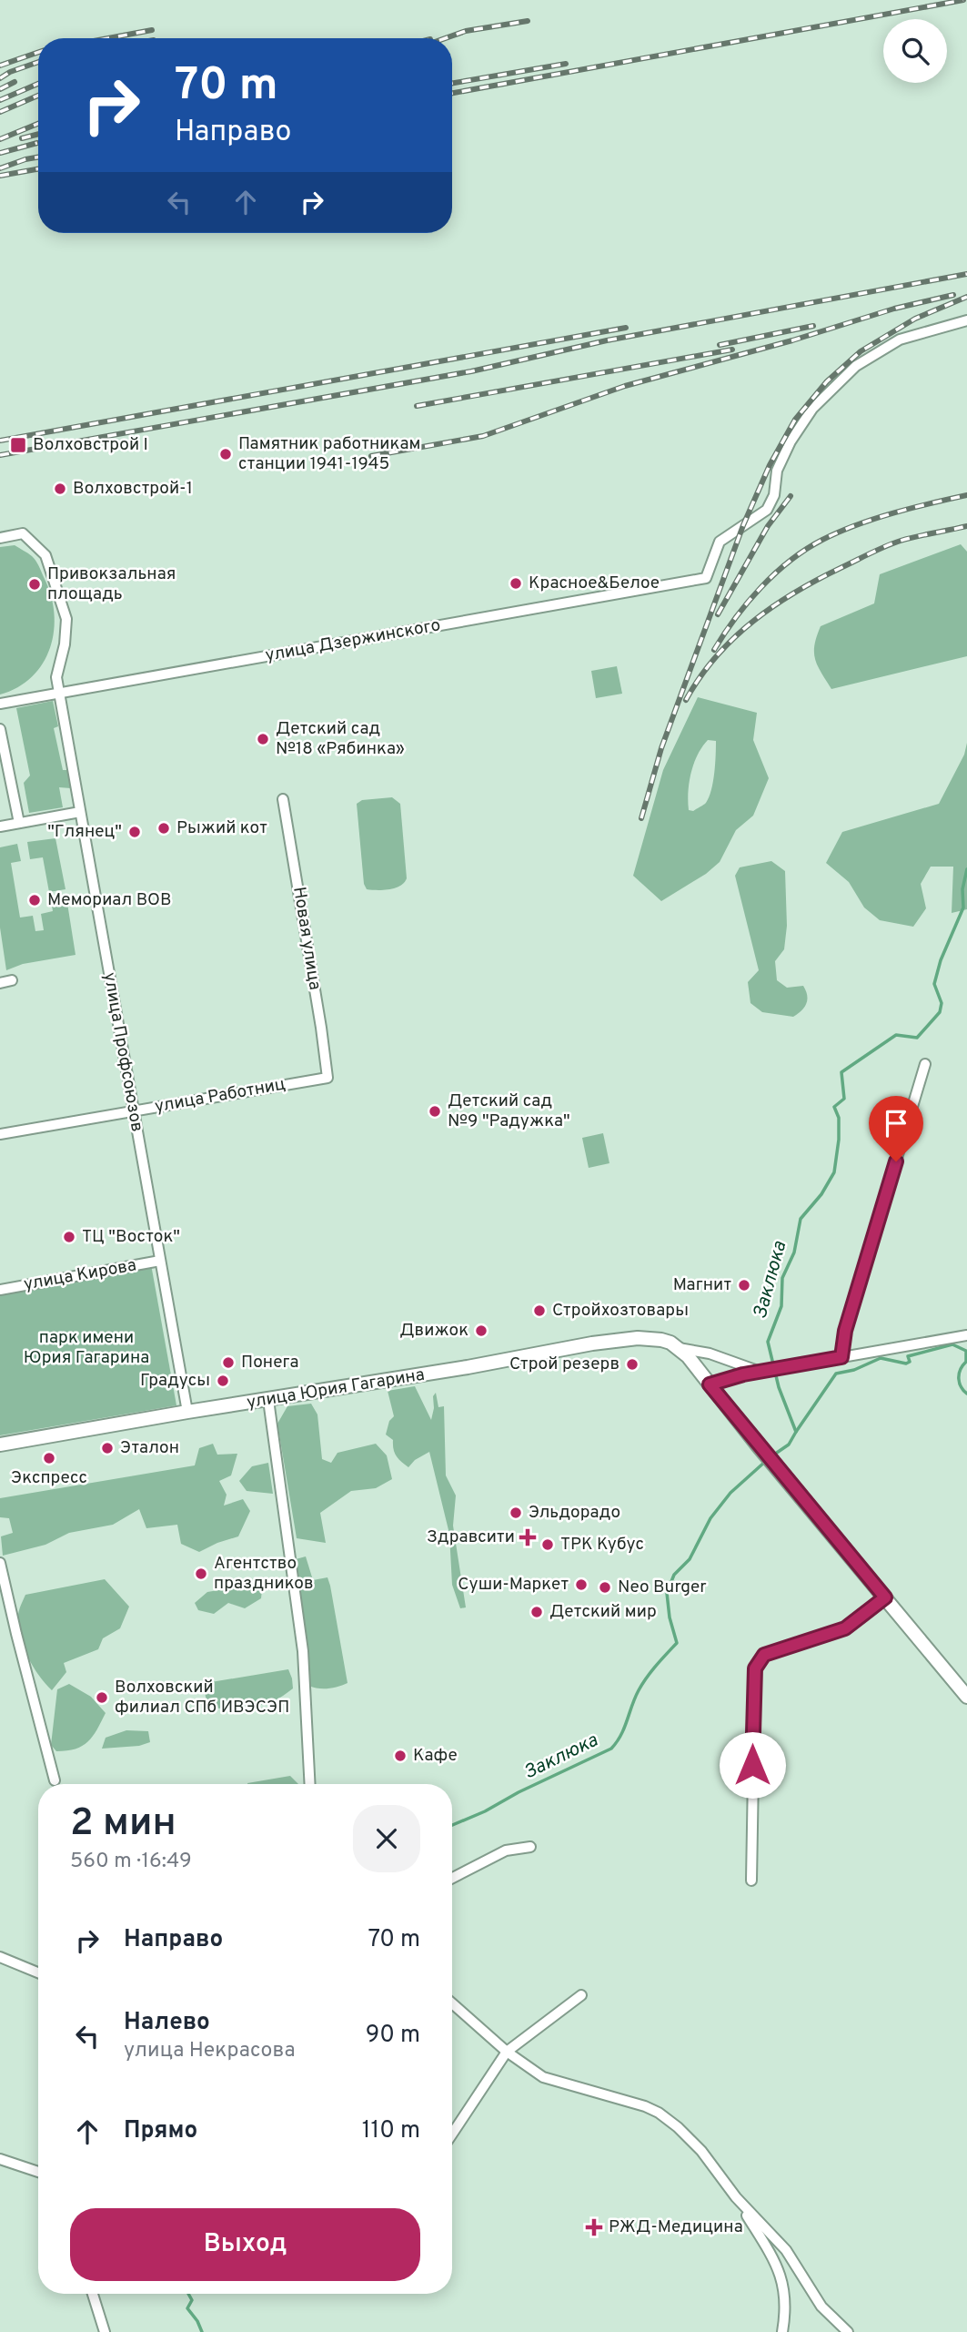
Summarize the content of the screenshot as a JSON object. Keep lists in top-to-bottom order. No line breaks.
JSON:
{"streets":{"main road":["улица Юрия Гагарина"],"street":["улица Дзержинского","Новая улица","улица Профсоюзов","улица Работниц","улица Кирова"]},"crossings":[["улица Дзержинского","улица Профсоюзов"],["Новая улица","улица Работниц"],["улица Профсоюзов","улица Работниц"],["улица Профсоюзов","улица Кирова"],["улица Профсоюзов","улица Юрия Гагарина"]],"water":["Заклюка"],"parks":["парк имени Юрия Гагарина"],"places":{"transit":["Волховстрой I"],"other":["Памятник работникам станции 1941-1945","Волховстрой-1","Красное&Белое","Привокзальная площадь","Детский сад №18 «Рябинка»","Рыжий кот","\"Глянец\"","Мемориал ВОВ","Детский cад №9 \"Радужка\"","ТЦ \"Восток\"","Магнит","Стройхозтовары","Движок","Понега","Строй резерв","Градусы","Эталон","Экспресс","Эльдорадо","ТРК Кубус","Агентство праздников","Суши-Маркет","Neo Burger","Детский мир","Волховский филиал СПб ИВЭСЭП","Кафе"],"health":["Здравсити","РЖД-Медицина"]},"page":{"turn":["70 m","Направо"],"heading":["2 мин","560 m · 16:49"],"list":[{"name":"Направо","value":"70 m"},{"name":"Налево","note":"улица Некрасова","value":"90 m"},{"name":"Прямо","value":"110 m"}],"buttons":"Выход"}}
